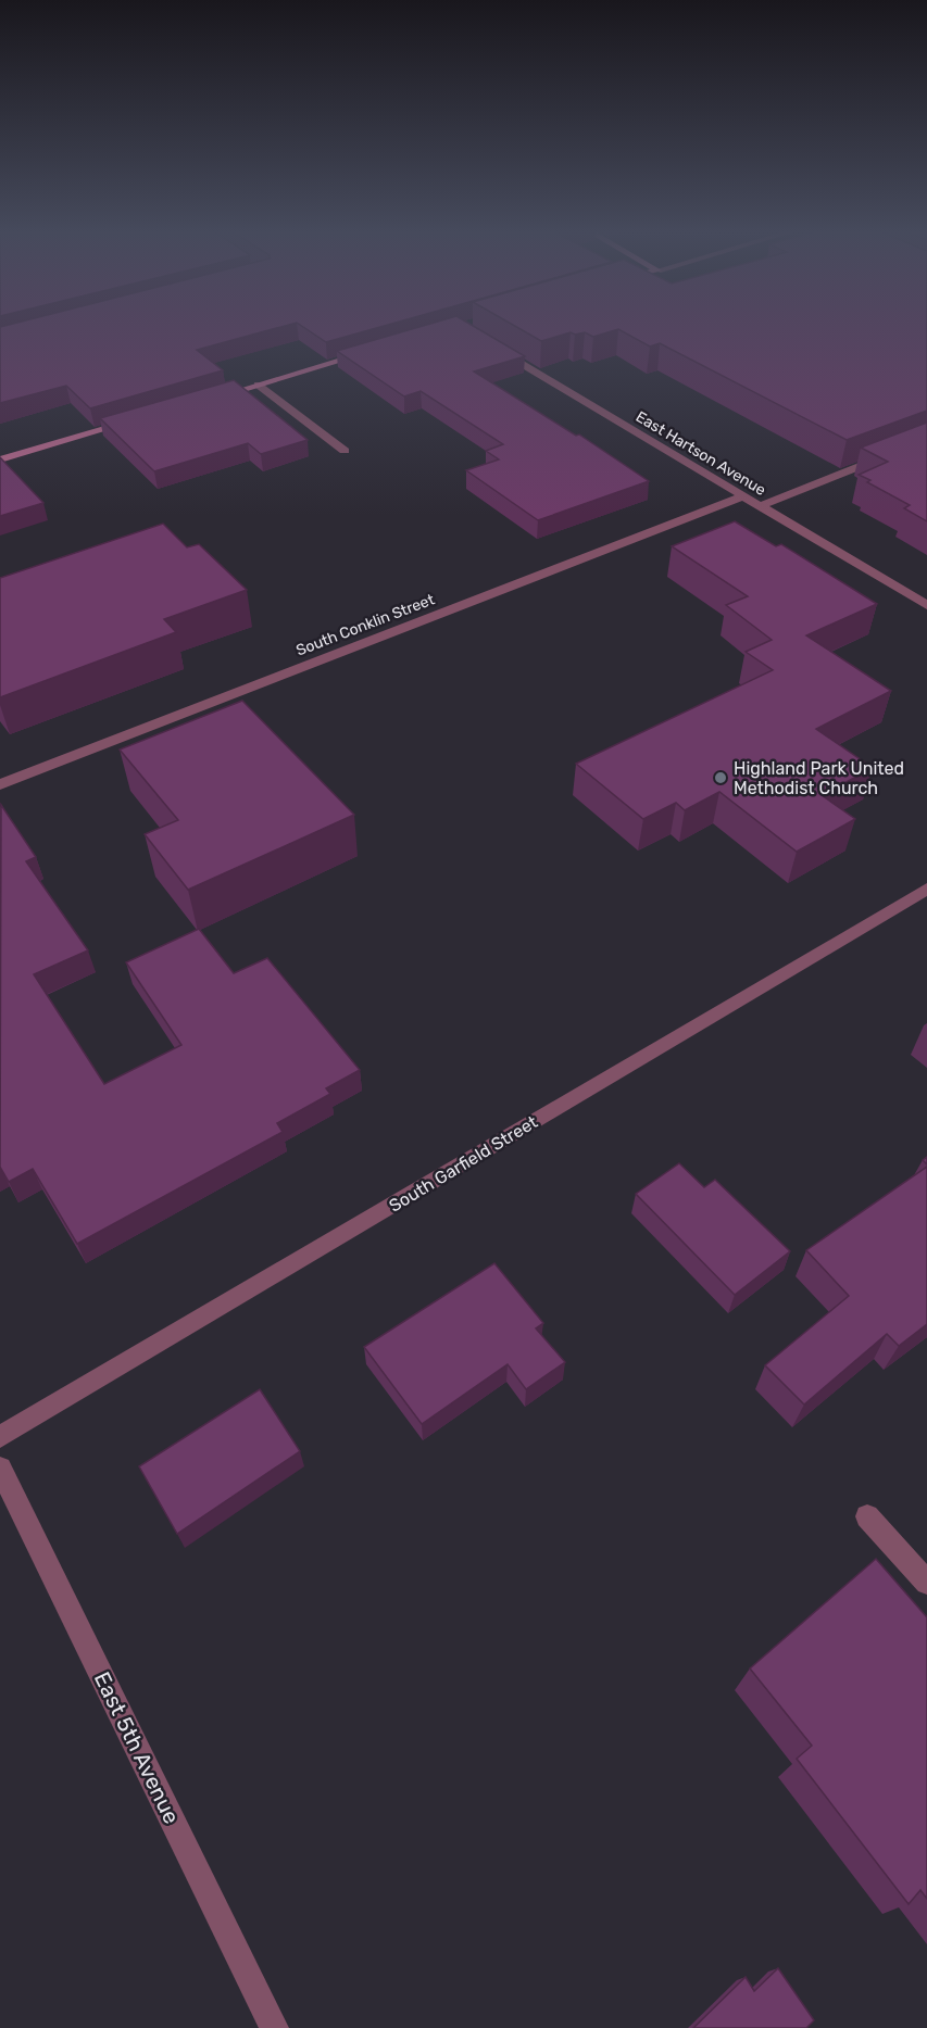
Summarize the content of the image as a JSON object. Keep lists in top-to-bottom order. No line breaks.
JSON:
{"streets":{"street":["East Hartson Avenue","South Conklin Street","South Garfield Street","East 5th Avenue"]},"crossings":[["East Hartson Avenue","South Conklin Street"]],"places":["Highland Park United Methodist Church"]}
